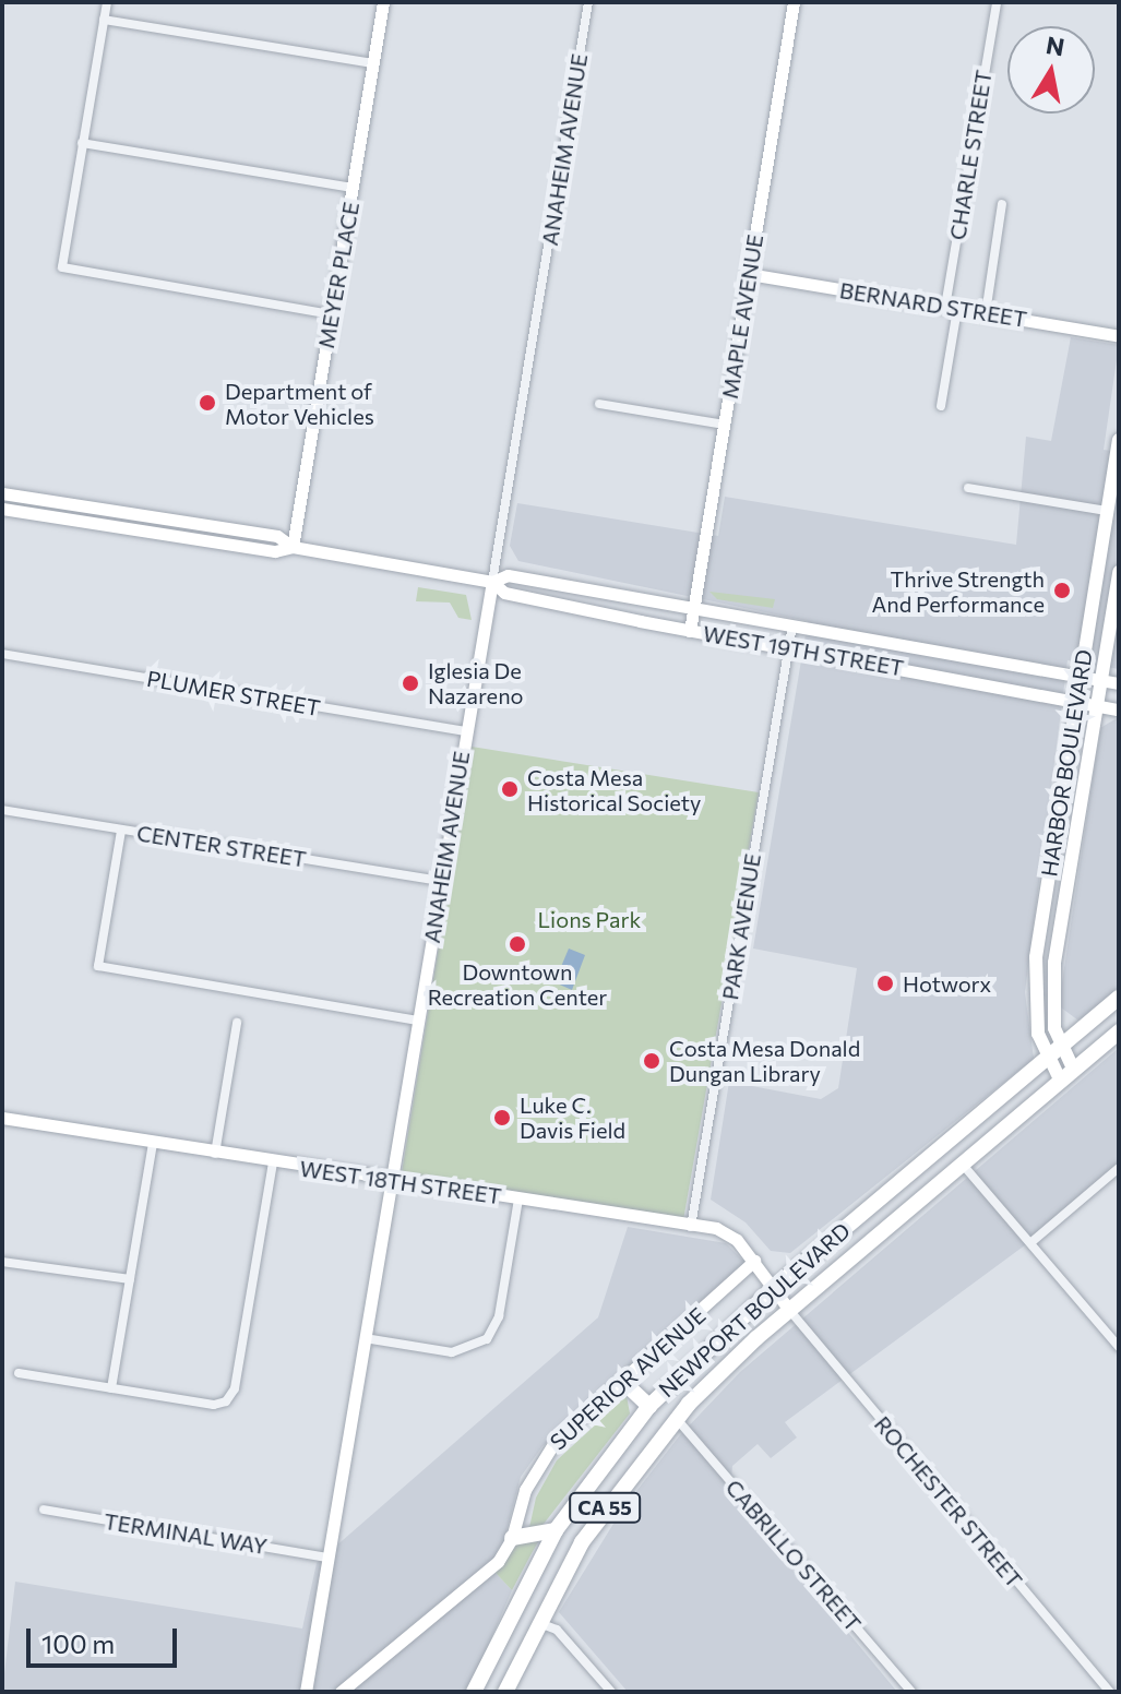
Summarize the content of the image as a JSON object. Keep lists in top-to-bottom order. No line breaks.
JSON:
{"streets":{"highway":["NEWPORT BOULEVARD","CA 55"],"main road":["HARBOR BOULEVARD"],"street":["ANAHEIM AVENUE","CHARLE STREET","MEYER PLACE","BERNARD STREET","MAPLE AVENUE","WEST 19TH STREET","PLUMER STREET","CENTER STREET","PARK AVENUE","WEST 18TH STREET","SUPERIOR AVENUE","ROCHESTER STREET","TERMINAL WAY","CABRILLO STREET"]},"crossings":[["ANAHEIM AVENUE","WEST 19TH STREET"],["ANAHEIM AVENUE","PLUMER STREET"],["ANAHEIM AVENUE","CENTER STREET"],["ANAHEIM AVENUE","WEST 18TH STREET"],["ANAHEIM AVENUE","TERMINAL WAY"],["CHARLE STREET","BERNARD STREET"],["MEYER PLACE","WEST 19TH STREET"],["BERNARD STREET","MAPLE AVENUE"],["MAPLE AVENUE","WEST 19TH STREET"],["WEST 19TH STREET","HARBOR BOULEVARD"],["WEST 19TH STREET","PARK AVENUE"],["HARBOR BOULEVARD","NEWPORT BOULEVARD"],["PARK AVENUE","WEST 18TH STREET"],["WEST 18TH STREET","NEWPORT BOULEVARD"],["WEST 18TH STREET","SUPERIOR AVENUE"],["WEST 18TH STREET","ROCHESTER STREET"],["NEWPORT BOULEVARD","ROCHESTER STREET"],["NEWPORT BOULEVARD","CABRILLO STREET"]],"parks":["Lions Park"],"places":["Department of Motor Vehicles","Thrive Strength And Performance","Iglesia De Nazareno","Costa Mesa Historical Society","Downtown Recreation Center","Hotworx","Costa Mesa Donald Dungan Library","Luke C. Davis Field"],"scale_bar":"100 m","north":"top"}
